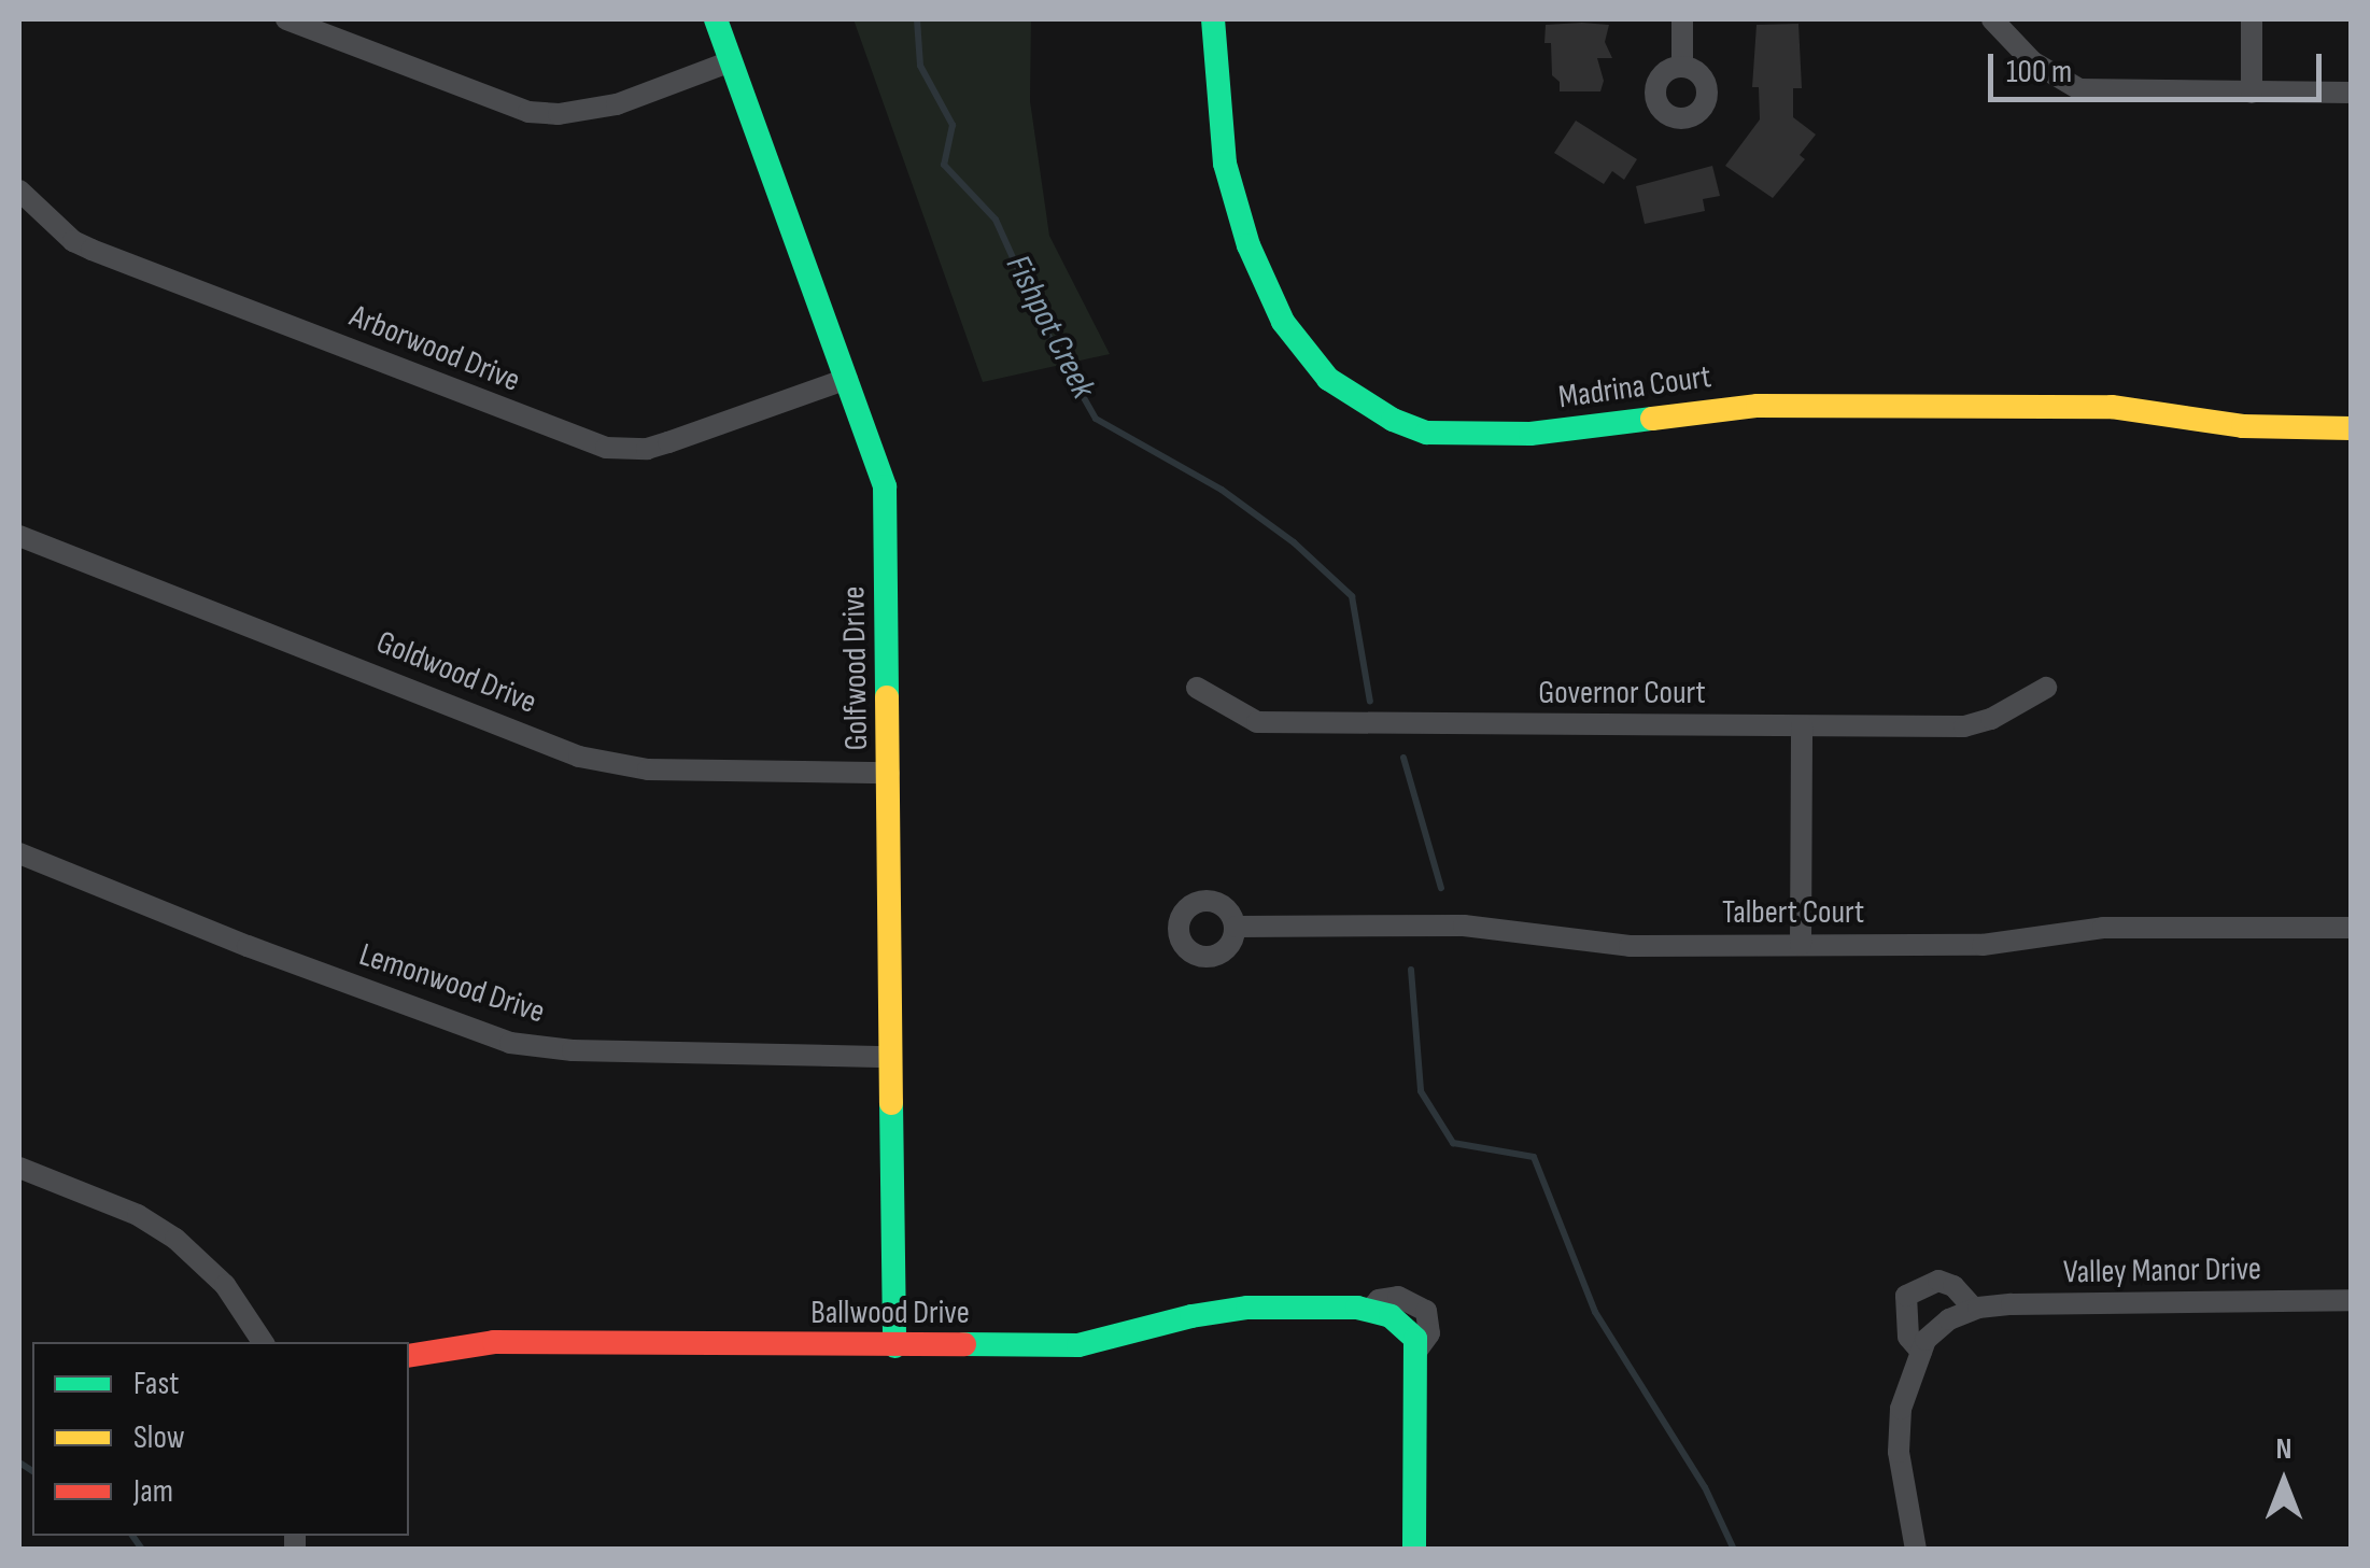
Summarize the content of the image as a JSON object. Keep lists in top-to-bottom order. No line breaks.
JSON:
{"streets":{"street":["Arborwood Drive","Madrina Court","Golfwood Drive","Goldwood Drive","Governor Court","Talbert Court","Lemonwood Drive","Valley Manor Drive","Ballwood Drive"]},"crossings":[["Arborwood Drive","Golfwood Drive"],["Golfwood Drive","Goldwood Drive"],["Golfwood Drive","Lemonwood Drive"],["Golfwood Drive","Ballwood Drive"]],"water":["Fishpot Creek"],"legend":["Fast","Slow","Jam"],"scale_bar":"100 m","north":"top"}
